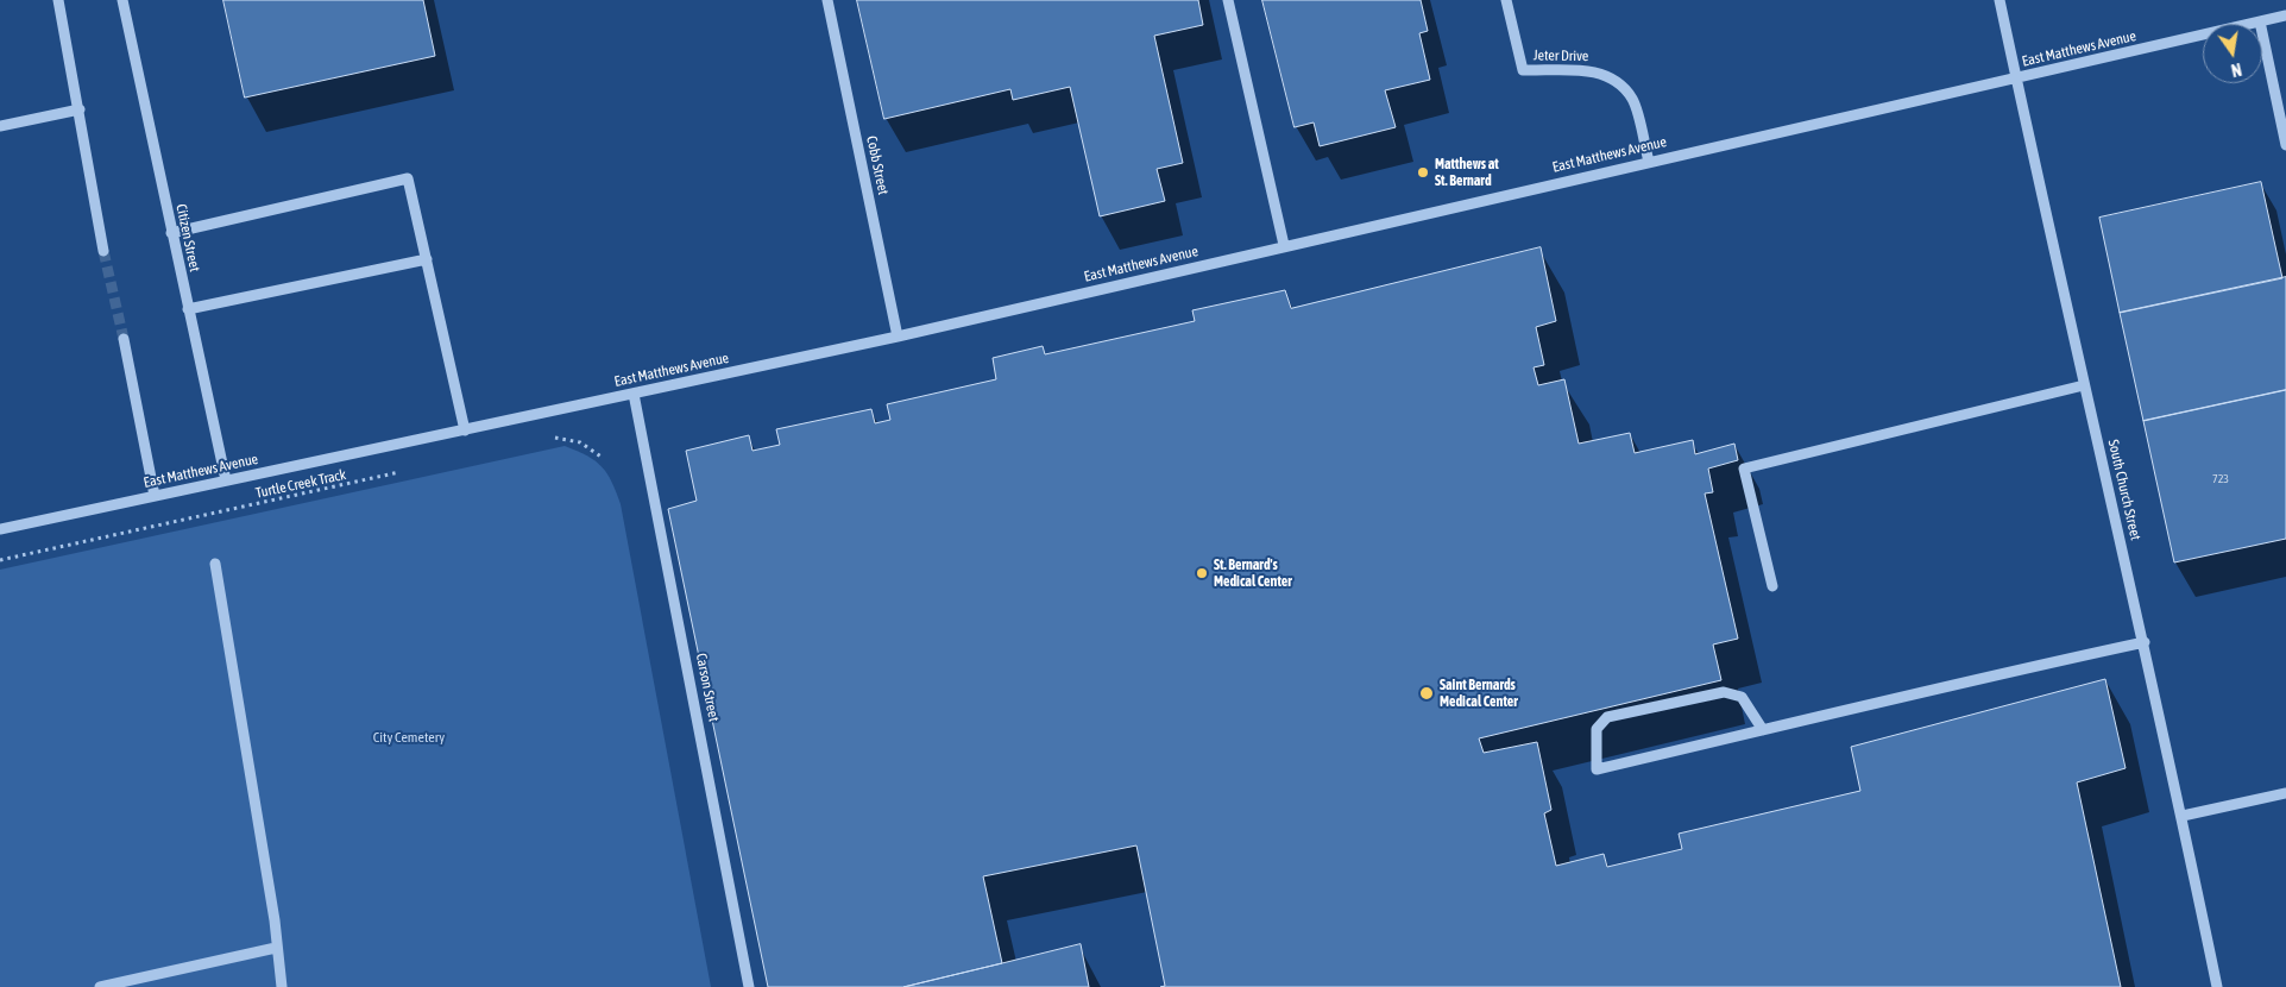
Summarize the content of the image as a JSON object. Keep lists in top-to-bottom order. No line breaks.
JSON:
{"streets":{"street":["East Matthews Avenue","Jeter Drive","Cobb Street","Citizen Street","South Church Street","Carson Street"],"path":["Turtle Creek Track"]},"crossings":[["East Matthews Avenue","Jeter Drive"],["East Matthews Avenue","Cobb Street"],["East Matthews Avenue","Citizen Street"],["East Matthews Avenue","South Church Street"],["East Matthews Avenue","Carson Street"]],"parks":["City Cemetery"],"places":["Matthews at St. Bernard","St. Bernard's Medical Center","Saint Bernards Medical Center"],"house_numbers":["723"],"north":"bottom"}
